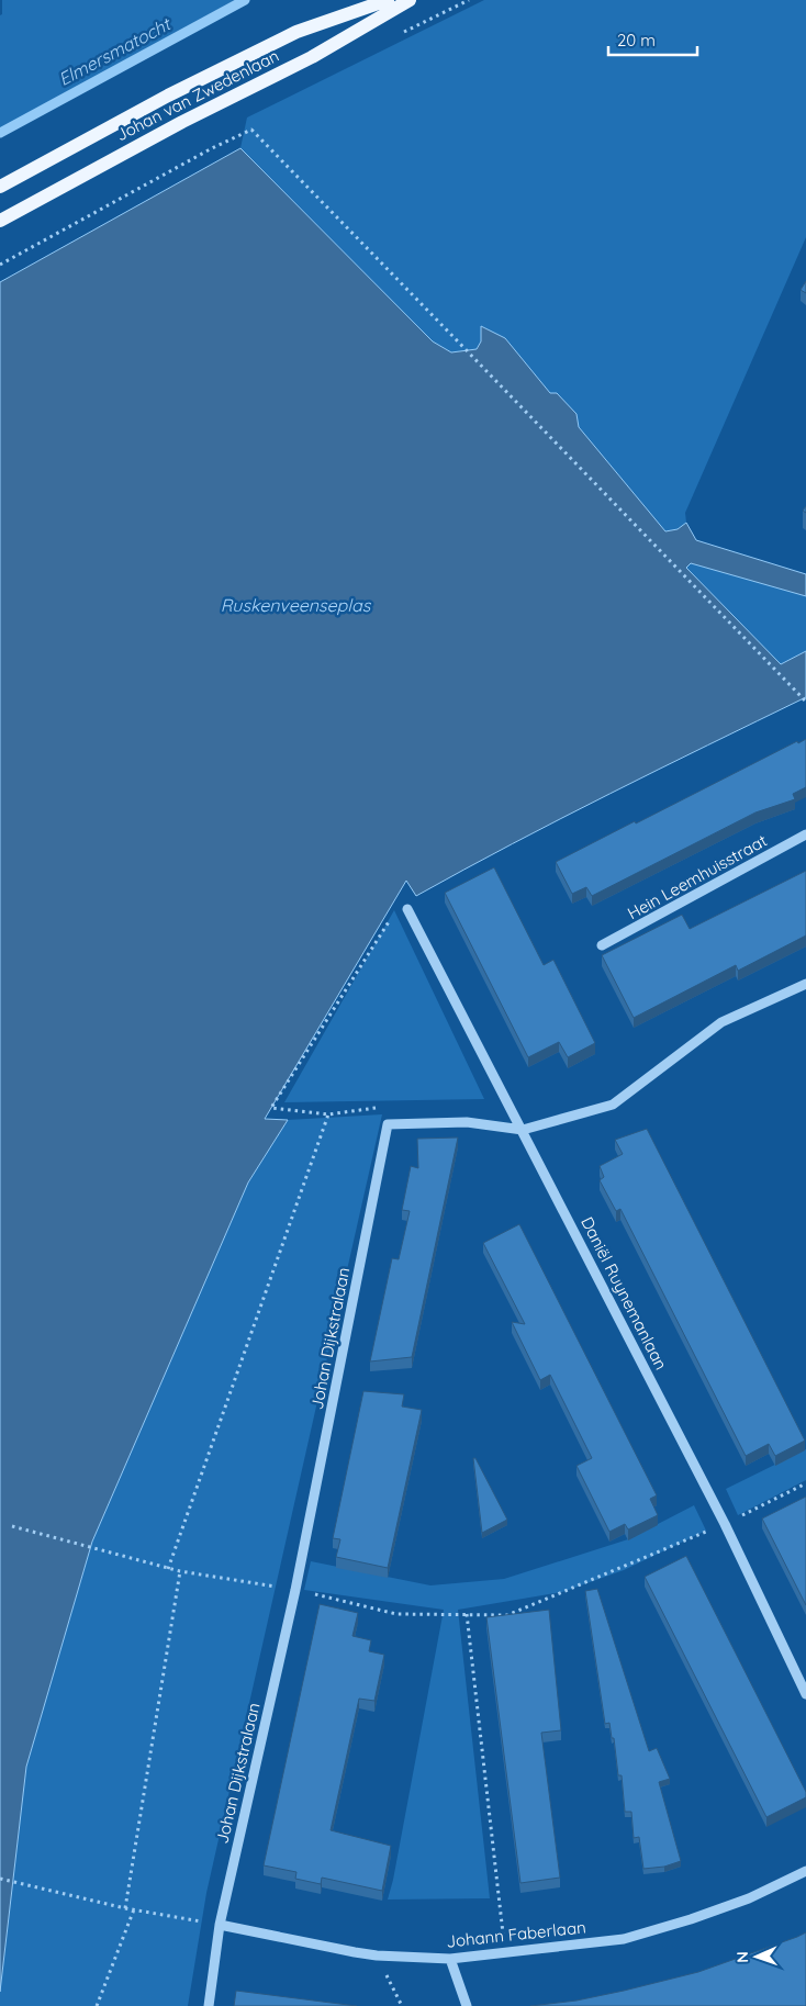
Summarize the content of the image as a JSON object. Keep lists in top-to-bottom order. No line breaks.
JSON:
{"streets":{"main road":["Johan van Zwedenlaan"],"street":["Hein Leemhuisstraat","Daniël Ruynemanlaan","Johan Dijkstralaan","Johann Faberlaan"]},"crossings":[["Johan Dijkstralaan","Johann Faberlaan"]],"water":["Elmersmatocht","Ruskenveenseplas"],"scale_bar":"20 m","north":"left"}
